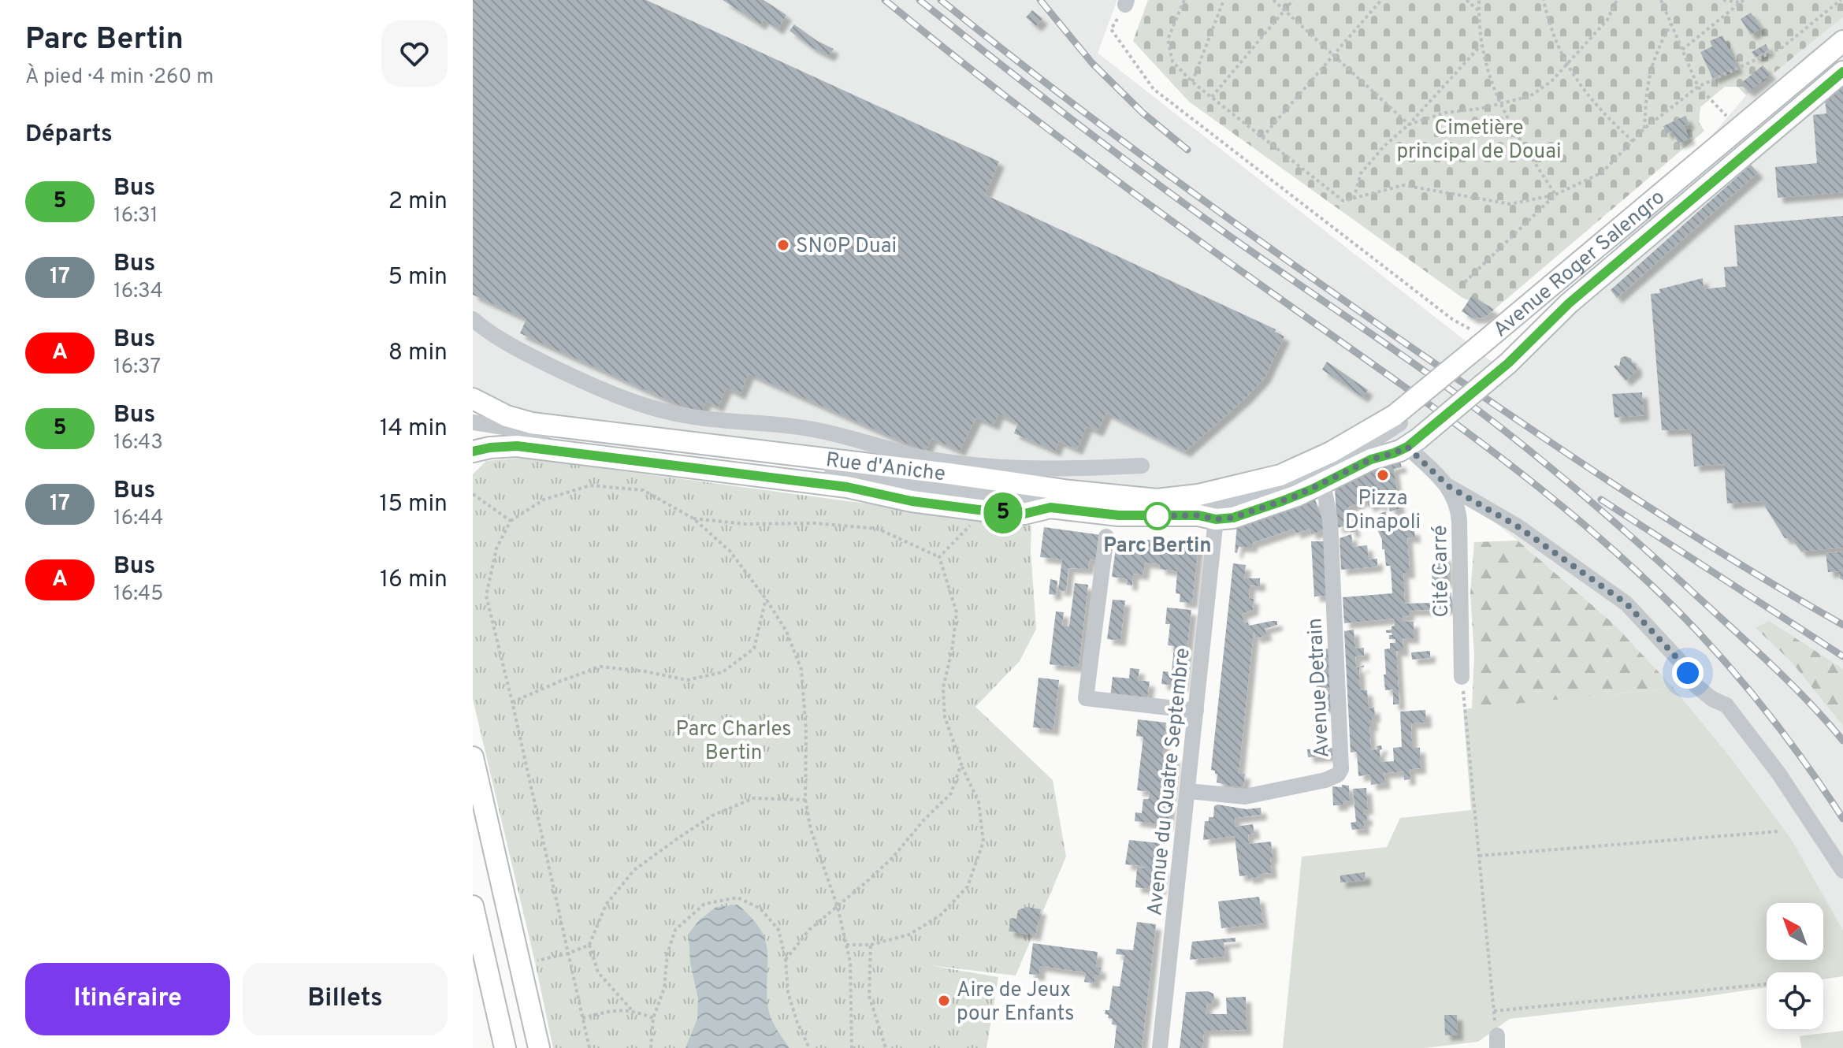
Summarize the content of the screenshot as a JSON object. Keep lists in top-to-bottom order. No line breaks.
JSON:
{"streets":{"main road":["Avenue Roger Salengro","Rue d'Aniche"],"street":["Cité Carré","Avenue Detrain","Avenue du Quatre Septembre"]},"crossings":[["Avenue Roger Salengro","Rue d'Aniche"],["Avenue Roger Salengro","Cité Carré"],["Rue d'Aniche","Cité Carré"],["Rue d'Aniche","Avenue Detrain"],["Rue d'Aniche","Avenue du Quatre Septembre"],["Avenue Detrain","Avenue du Quatre Septembre"]],"parks":["Cimetière principal de Douai","Parc Charles Bertin"],"places":["SNOP Duai","Pizza Dinapoli","Parc Bertin","Aire de Jeux pour Enfants"],"lines":["bus line 5"],"north":"top left","page":{"heading":[["Parc Bertin","À pied · 4 min · 260 m"],"Départs"],"on_map":"5","list":[{"mark":"5","name":"Bus","note":"16:31","value":"2 min"},{"mark":"17","name":"Bus","note":"16:34","value":"5 min"},{"mark":"A","name":"Bus","note":"16:37","value":"8 min"},{"mark":"5","name":"Bus","note":"16:43","value":"14 min"},{"mark":"17","name":"Bus","note":"16:44","value":"15 min"},{"mark":"A","name":"Bus","note":"16:45","value":"16 min"}],"buttons":["Itinéraire","Billets"]}}
